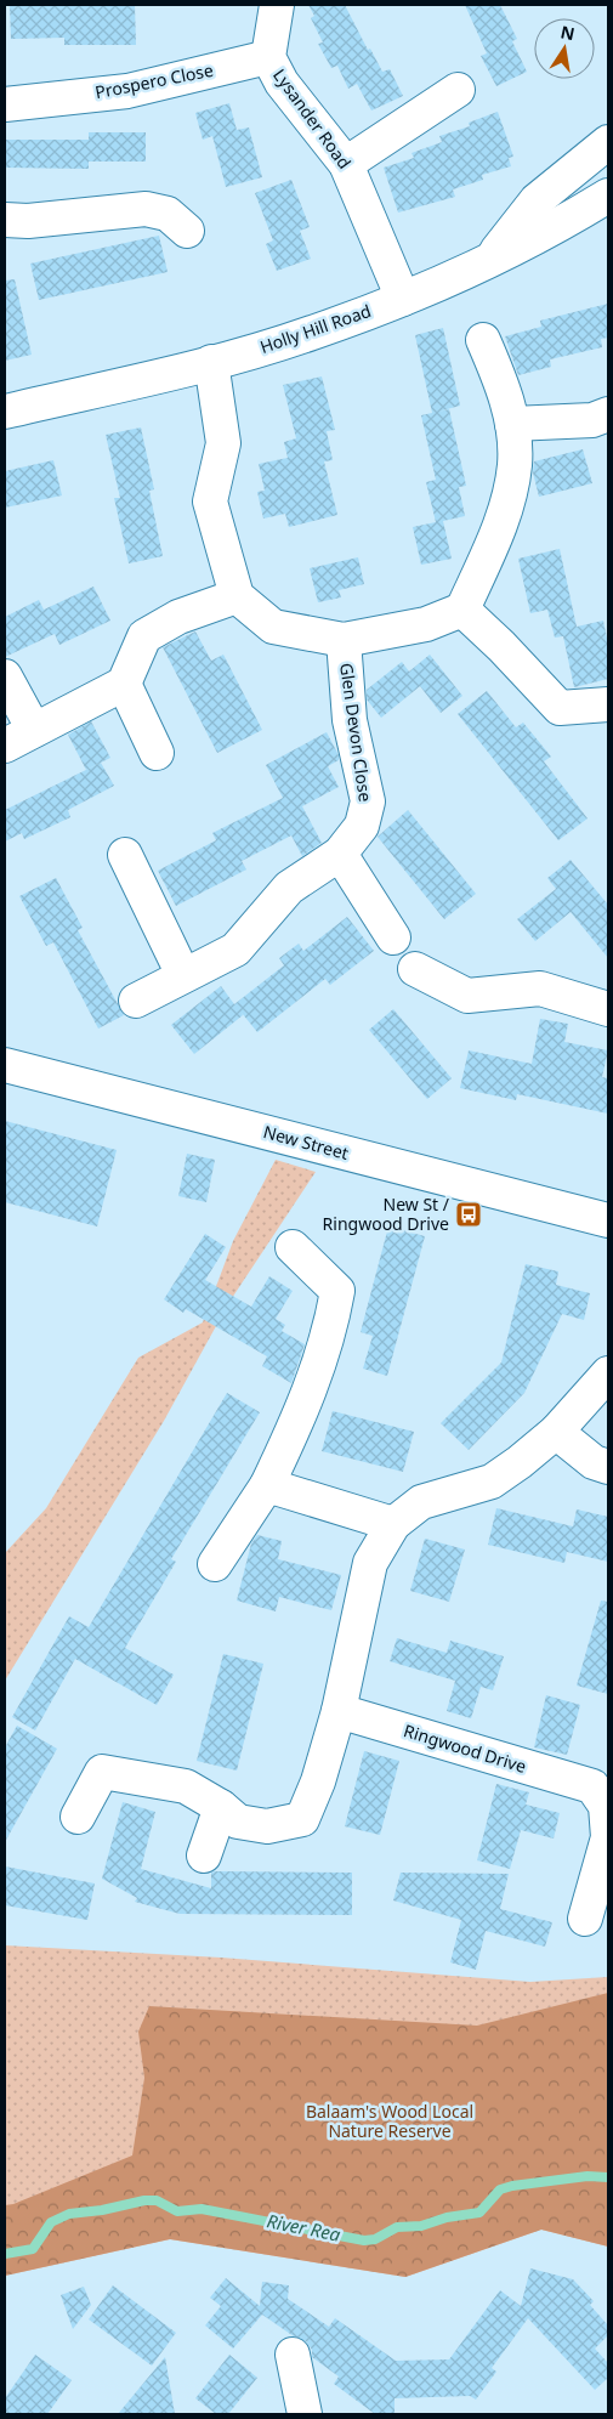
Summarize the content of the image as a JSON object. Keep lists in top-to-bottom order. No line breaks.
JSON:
{"streets":{"street":["Prospero Close","Lysander Road","Holly Hill Road","Glen Devon Close","New Street","Ringwood Drive"]},"crossings":[["Prospero Close","Lysander Road"],["Lysander Road","Holly Hill Road"]],"water":["River Rea"],"parks":["Balaam's Wood Local Nature Reserve"],"places":{"bus stop":["New St / Ringwood Drive"]},"north":"top"}
